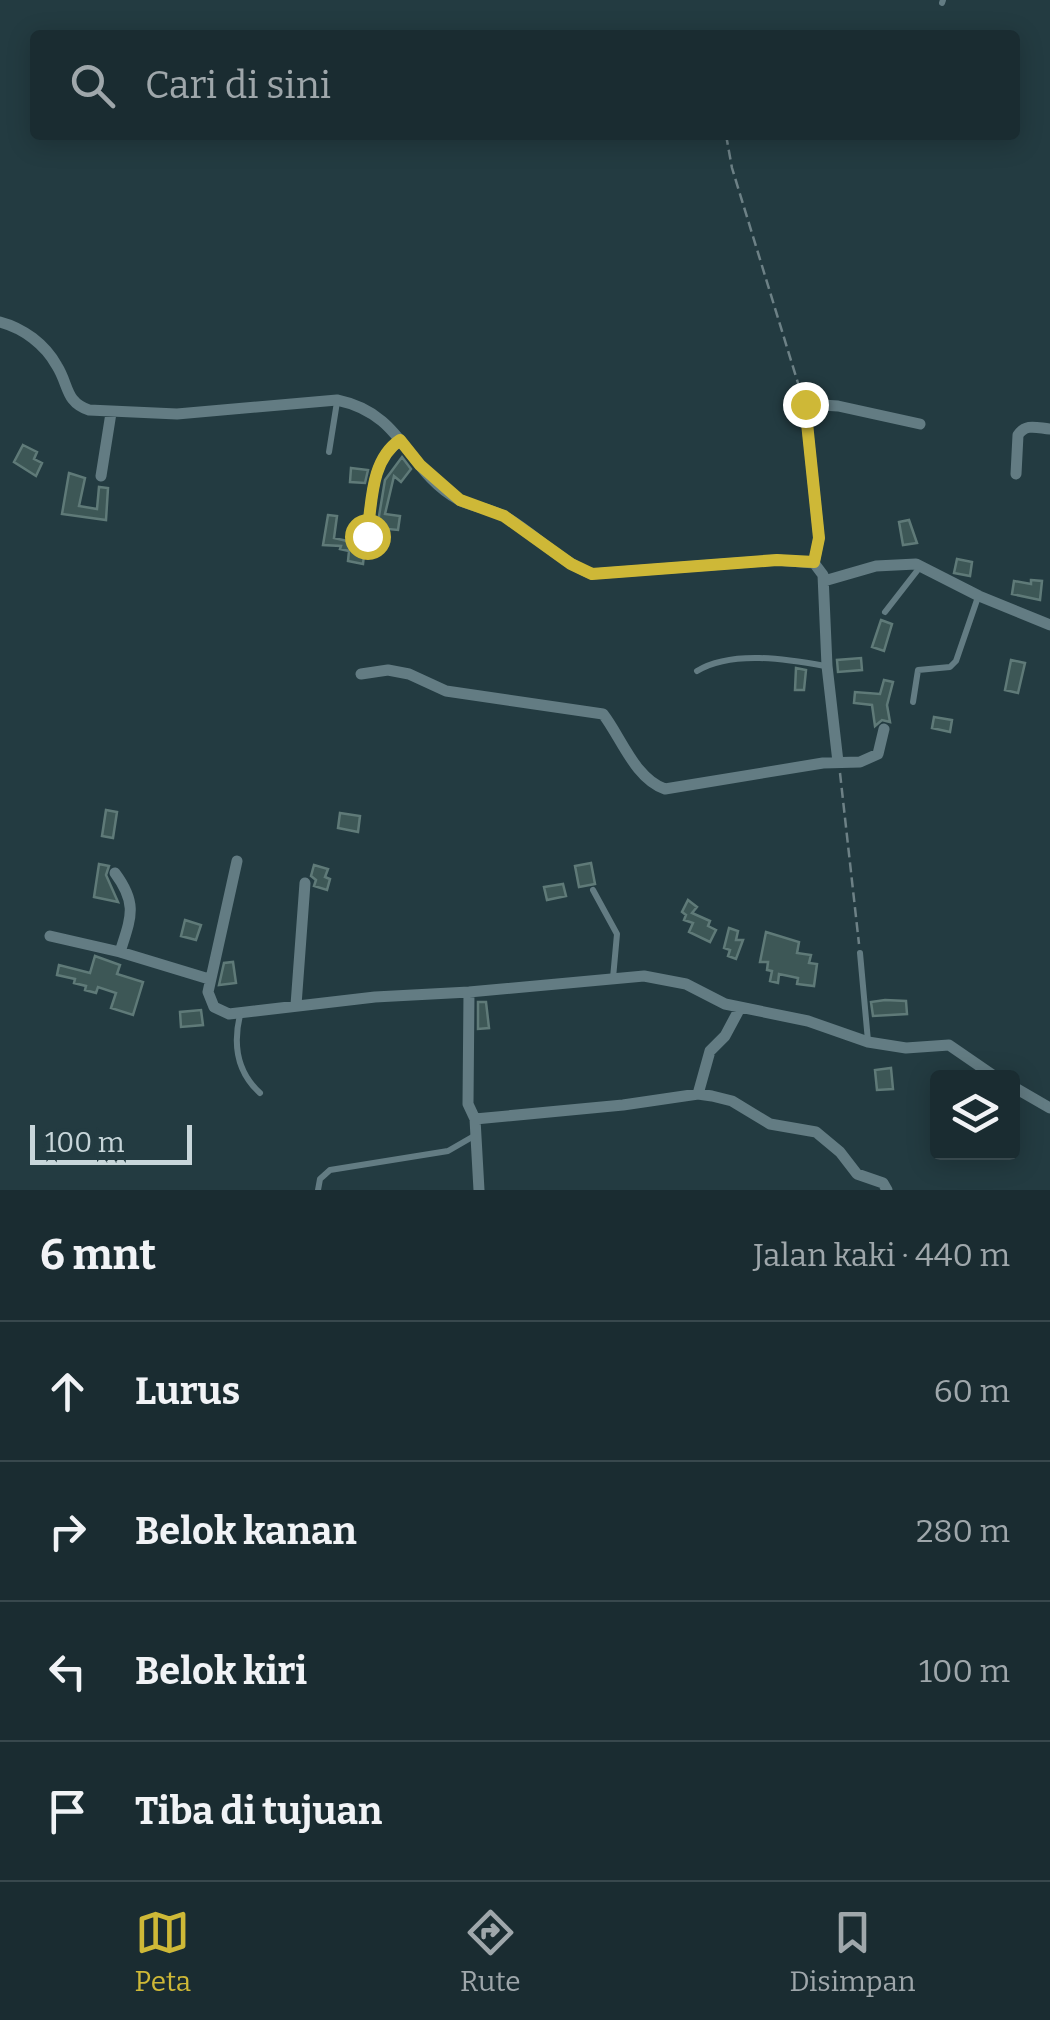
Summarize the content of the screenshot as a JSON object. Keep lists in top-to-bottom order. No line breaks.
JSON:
{"scale_bar":"100 m","page":{"search":"Cari di sini","scale":"100 m","heading":["6 mnt","Jalan kaki · 440 m"],"list":[["Lurus","60 m"],["Belok kanan","280 m"],["Belok kiri","100 m"],"Tiba di tujuan"],"nav":["Peta","Rute","Disimpan"]}}
